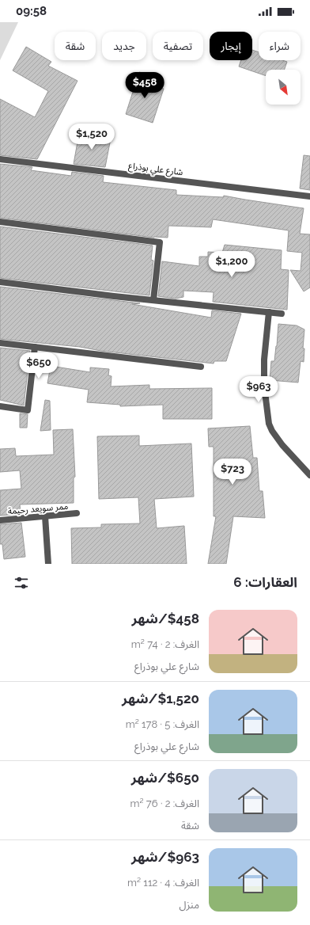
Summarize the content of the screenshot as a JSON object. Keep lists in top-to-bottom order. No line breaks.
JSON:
{"streets":{"street":["شارع علي بوذراع","ممر سويعد رحيمة"]},"north":"bottom right","page":{"status":"09:58","chip":["شراء","إيجار","تصفية","جديد","شقة"],"price":["$458","$1,520","$1,200","$650","$963","$723"],"heading":"العقارات: 6","list":[{"name":"$458/شهر","note":"الغرف: 2 · 74 m² · شارع علي بوذراع"},{"name":"$1,520/شهر","note":"الغرف: 5 · 178 m² · شارع علي بوذراع"},{"name":"$650/شهر","note":"الغرف: 2 · 76 m² · شقة"},{"name":"$963/شهر","note":"الغرف: 4 · 112 m² · منزل"}]}}
